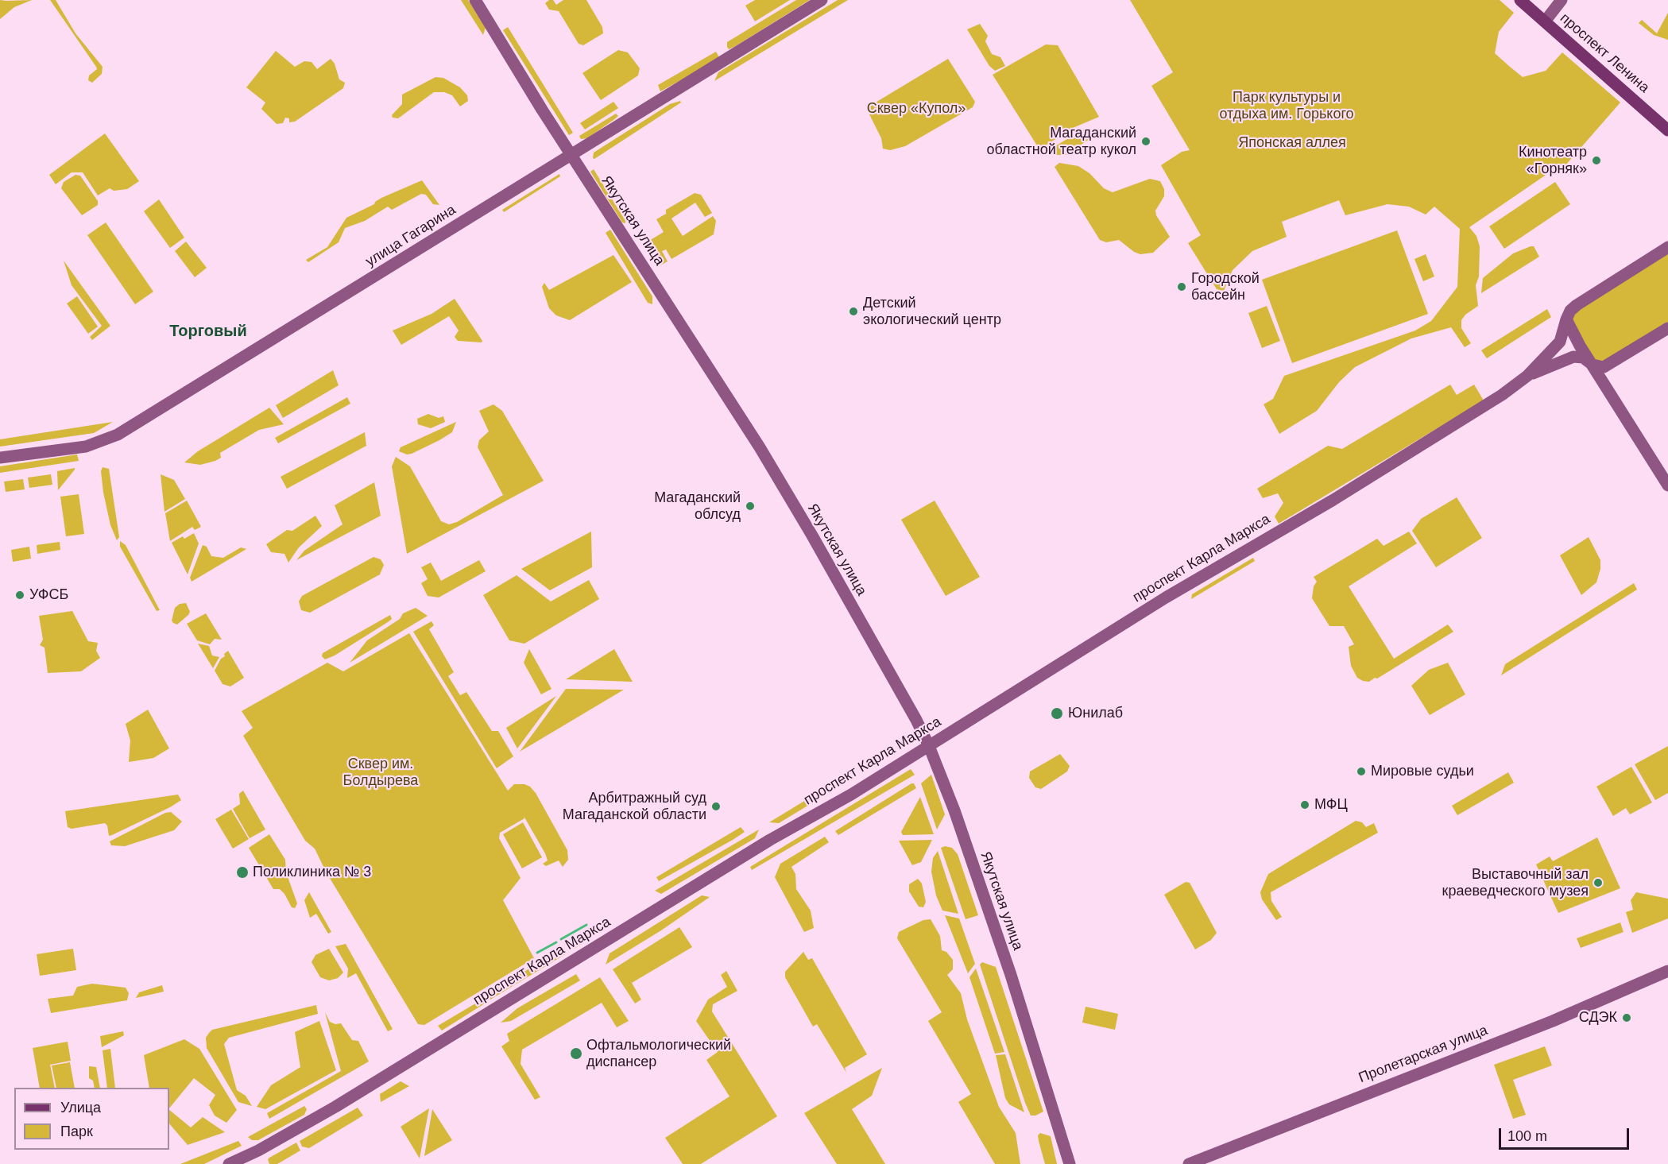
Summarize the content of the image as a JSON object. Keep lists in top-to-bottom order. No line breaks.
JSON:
{"streets":{"main road":["проспект Ленина"],"street":["Якутская улица","улица Гагарина","проспект Карла Маркса","Пролетарская улица"]},"crossings":[["Якутская улица","улица Гагарина"],["Якутская улица","проспект Карла Маркса"]],"districts":["Торговый"],"parks":["Парк культуры и отдыха им. Горького","Сквер «Купол»","Японская аллея","Сквер им. Болдырева"],"places":["Магаданский областной театр кукол","Кинотеатр «Горняк»","Городской бассейн","Детский экологический центр","Магаданский облсуд","УФСБ","Юнилаб","Мировые судьи","МФЦ","Арбитражный суд Магаданской области","Поликлиника № 3","Выставочный зал краеведческого музея","СДЭК","Офтальмологический диспансер"],"legend":["Улица","Парк"],"scale_bar":"100 m"}
